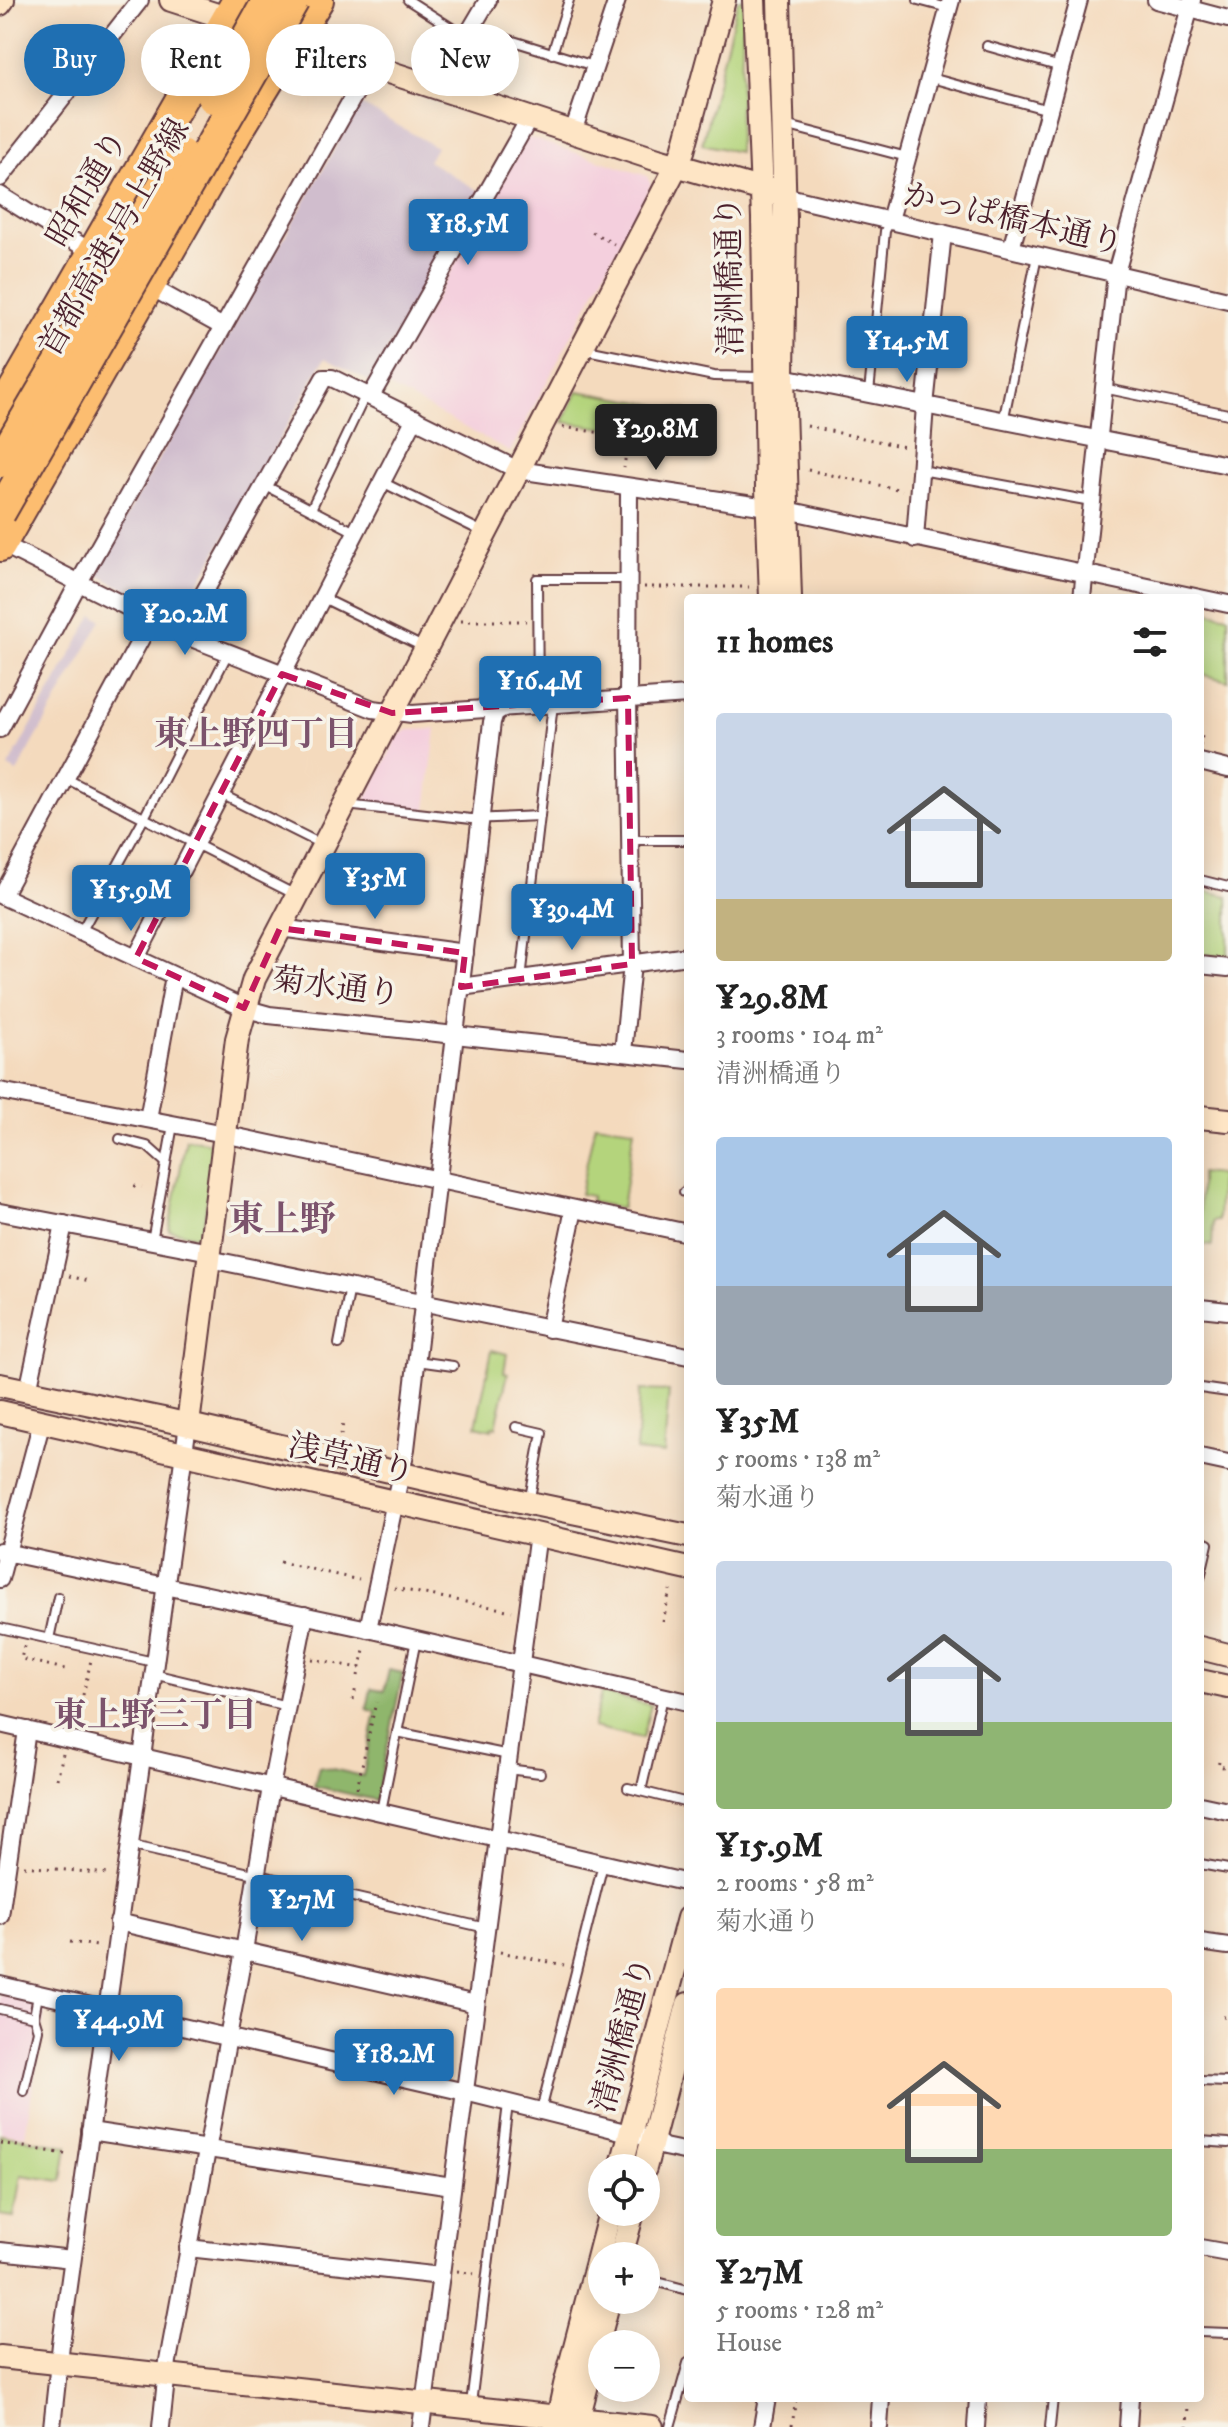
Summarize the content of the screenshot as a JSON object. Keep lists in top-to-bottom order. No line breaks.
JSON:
{"streets":{"highway":["昭和通り","首都高速1号上野線"],"street":["かっぱ橋本通り","清洲橋通り","菊水通り","浅草通り"]},"crossings":[["かっぱ橋本通り","清洲橋通り"]],"districts":["東上野四丁目","東上野","東上野三丁目"],"page":{"chip":["Buy","Rent","Filters","New"],"price":["¥18.5M","¥14.5M","¥29.8M","¥20.2M","¥16.4M","¥35M","¥15.9M","¥39.4M","¥27M","¥44.9M","¥18.2M"],"heading":"11 homes","list":[{"name":"¥29.8M","note":"3 rooms · 104 m² · 清洲橋通り"},{"name":"¥35M","note":"5 rooms · 138 m² · 菊水通り"},{"name":"¥15.9M","note":"2 rooms · 58 m² · 菊水通り"},{"name":"¥27M","note":"5 rooms · 128 m² · House"}],"map_buttons":["+","−"]}}
